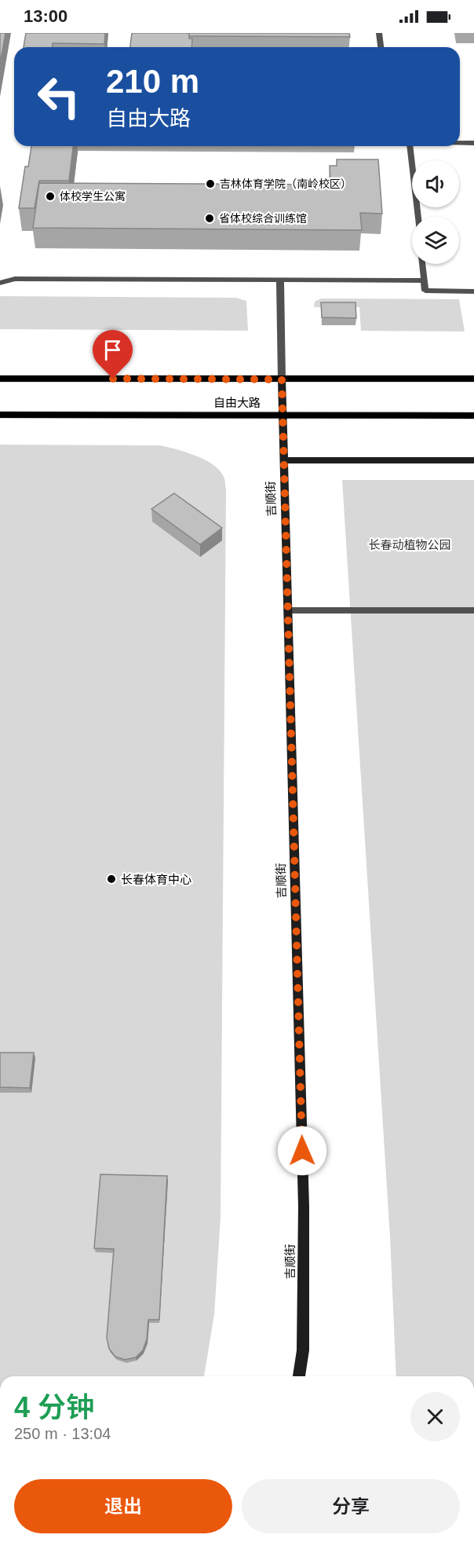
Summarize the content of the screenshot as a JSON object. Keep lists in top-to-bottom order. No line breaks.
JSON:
{"streets":{"main road":["自由大路","吉顺街"]},"crossings":[["自由大路","吉顺街"]],"parks":["长春动植物公园"],"places":["吉林体育学院（南岭校区）","体校学生公寓","省体校综合训练馆","长春体育中心"],"page":{"status":"13:00","turn":["210 m","自由大路"],"heading":["4 分钟","250 m · 13:04"],"buttons":["退出","分享"]}}
